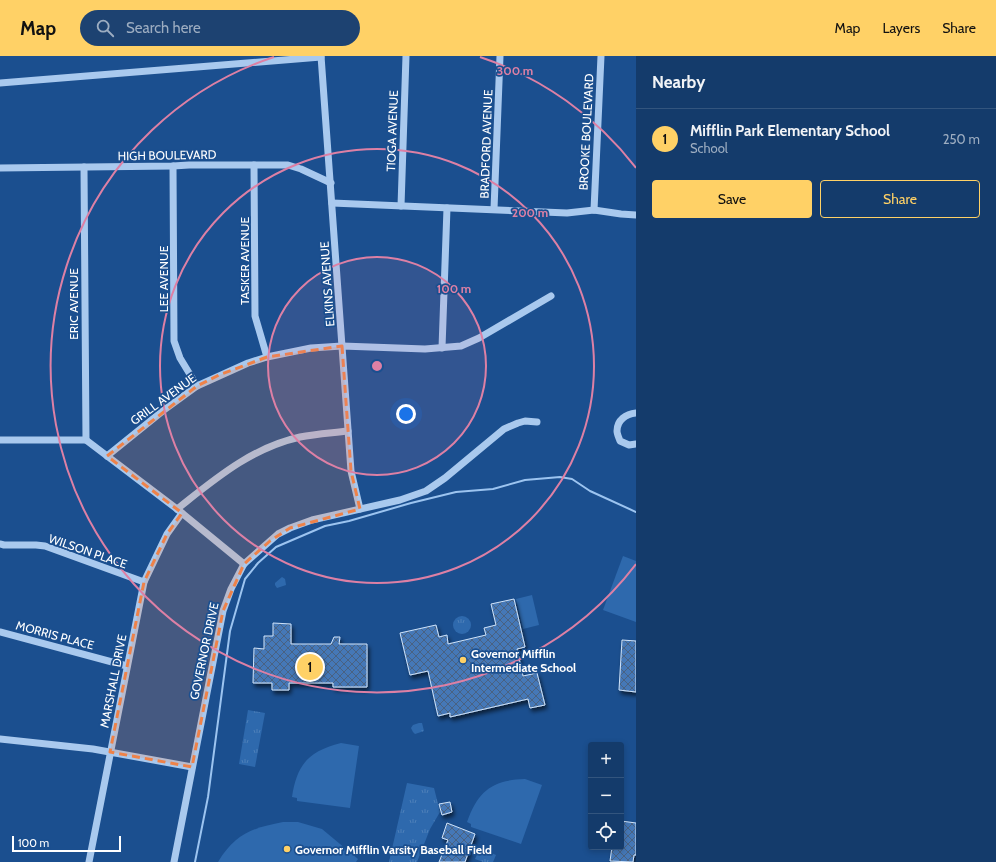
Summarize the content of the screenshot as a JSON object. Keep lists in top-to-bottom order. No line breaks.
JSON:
{"streets":{"street":["TIOGA AVENUE","BROOKE BOULEVARD","BRADFORD AVENUE","HIGH BOULEVARD","TASKER AVENUE","LEE AVENUE","ELKINS AVENUE","ERIC AVENUE","GRILL AVENUE","WILSON PLACE","MORRIS PLACE","GOVERNOR DRIVE","MARSHALL DRIVE"]},"crossings":[["HIGH BOULEVARD","TASKER AVENUE"],["HIGH BOULEVARD","LEE AVENUE"],["HIGH BOULEVARD","ELKINS AVENUE"],["HIGH BOULEVARD","ERIC AVENUE"],["TASKER AVENUE","GRILL AVENUE"],["LEE AVENUE","GRILL AVENUE"],["ELKINS AVENUE","GRILL AVENUE"],["ELKINS AVENUE","GOVERNOR DRIVE"],["ELKINS AVENUE","MARSHALL DRIVE"],["WILSON PLACE","MARSHALL DRIVE"],["MORRIS PLACE","MARSHALL DRIVE"]],"places":["Governor Mifflin Intermediate School","Governor Mifflin Varsity Baseball Field"],"scale_bar":"100 m","page":{"header":"Map","search":"Search here","nav":["Map","Layers","Share"],"heading":"Nearby","list":[{"mark":"1","name":"Mifflin Park Elementary School","note":"School","value":"250 m"}],"buttons":["Save","Share"],"pins":"1","map_buttons":["+","−"],"scale":"100 m"},"rings":["300 m","200 m","100 m"]}
